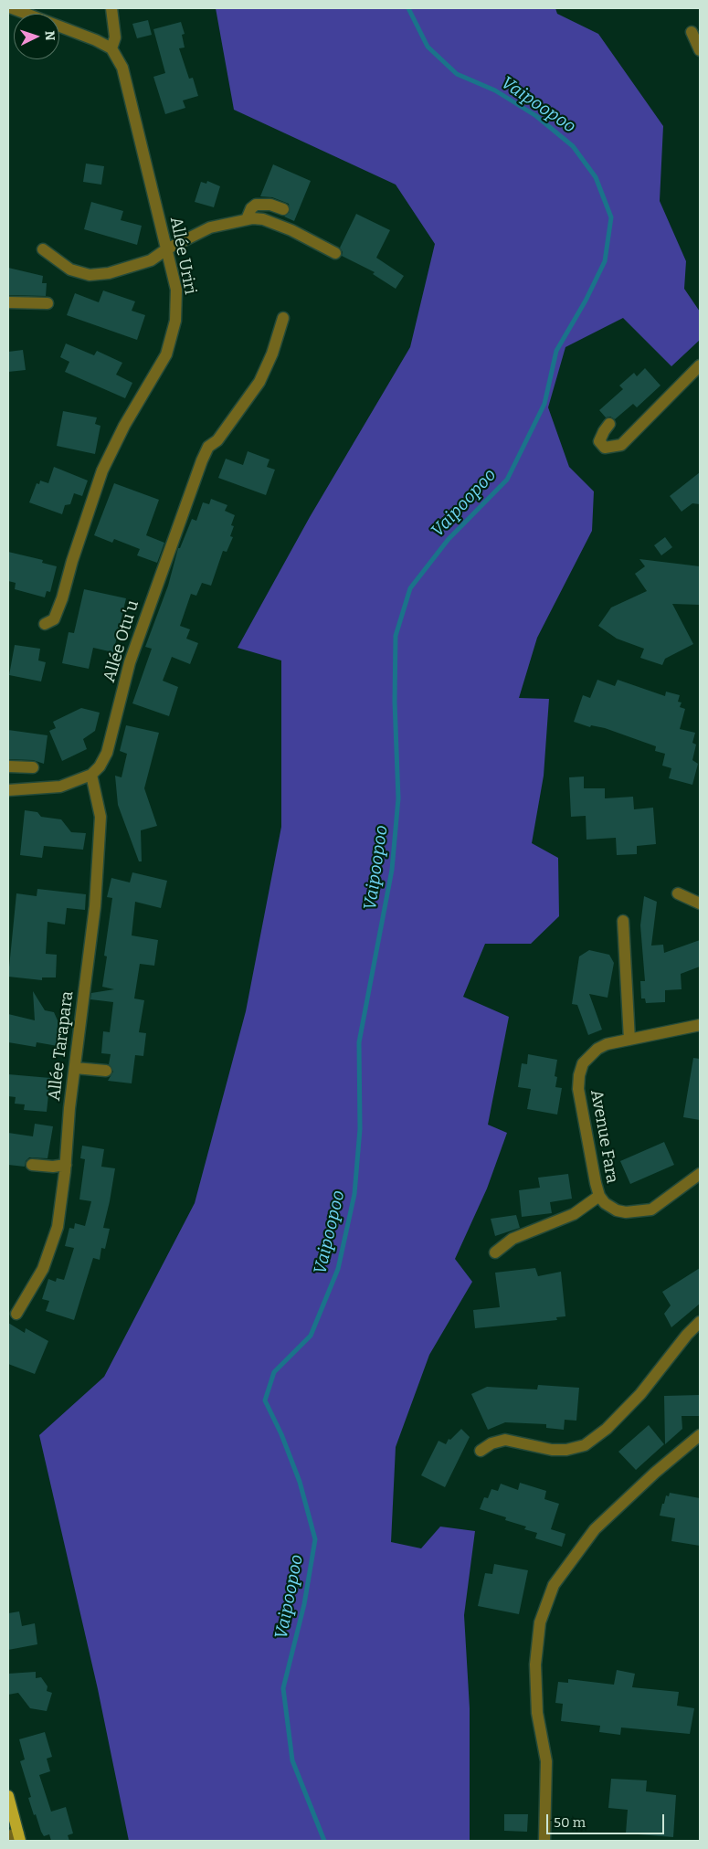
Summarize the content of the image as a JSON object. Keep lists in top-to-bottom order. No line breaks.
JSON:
{"streets":{"street":["Allée Uriri","Allée Otu'u","Allée Tarapara","Avenue Fara"]},"crossings":[["Allée Otu'u","Allée Tarapara"]],"water":["Vaipoopoo"],"scale_bar":"50 m","north":"right"}
